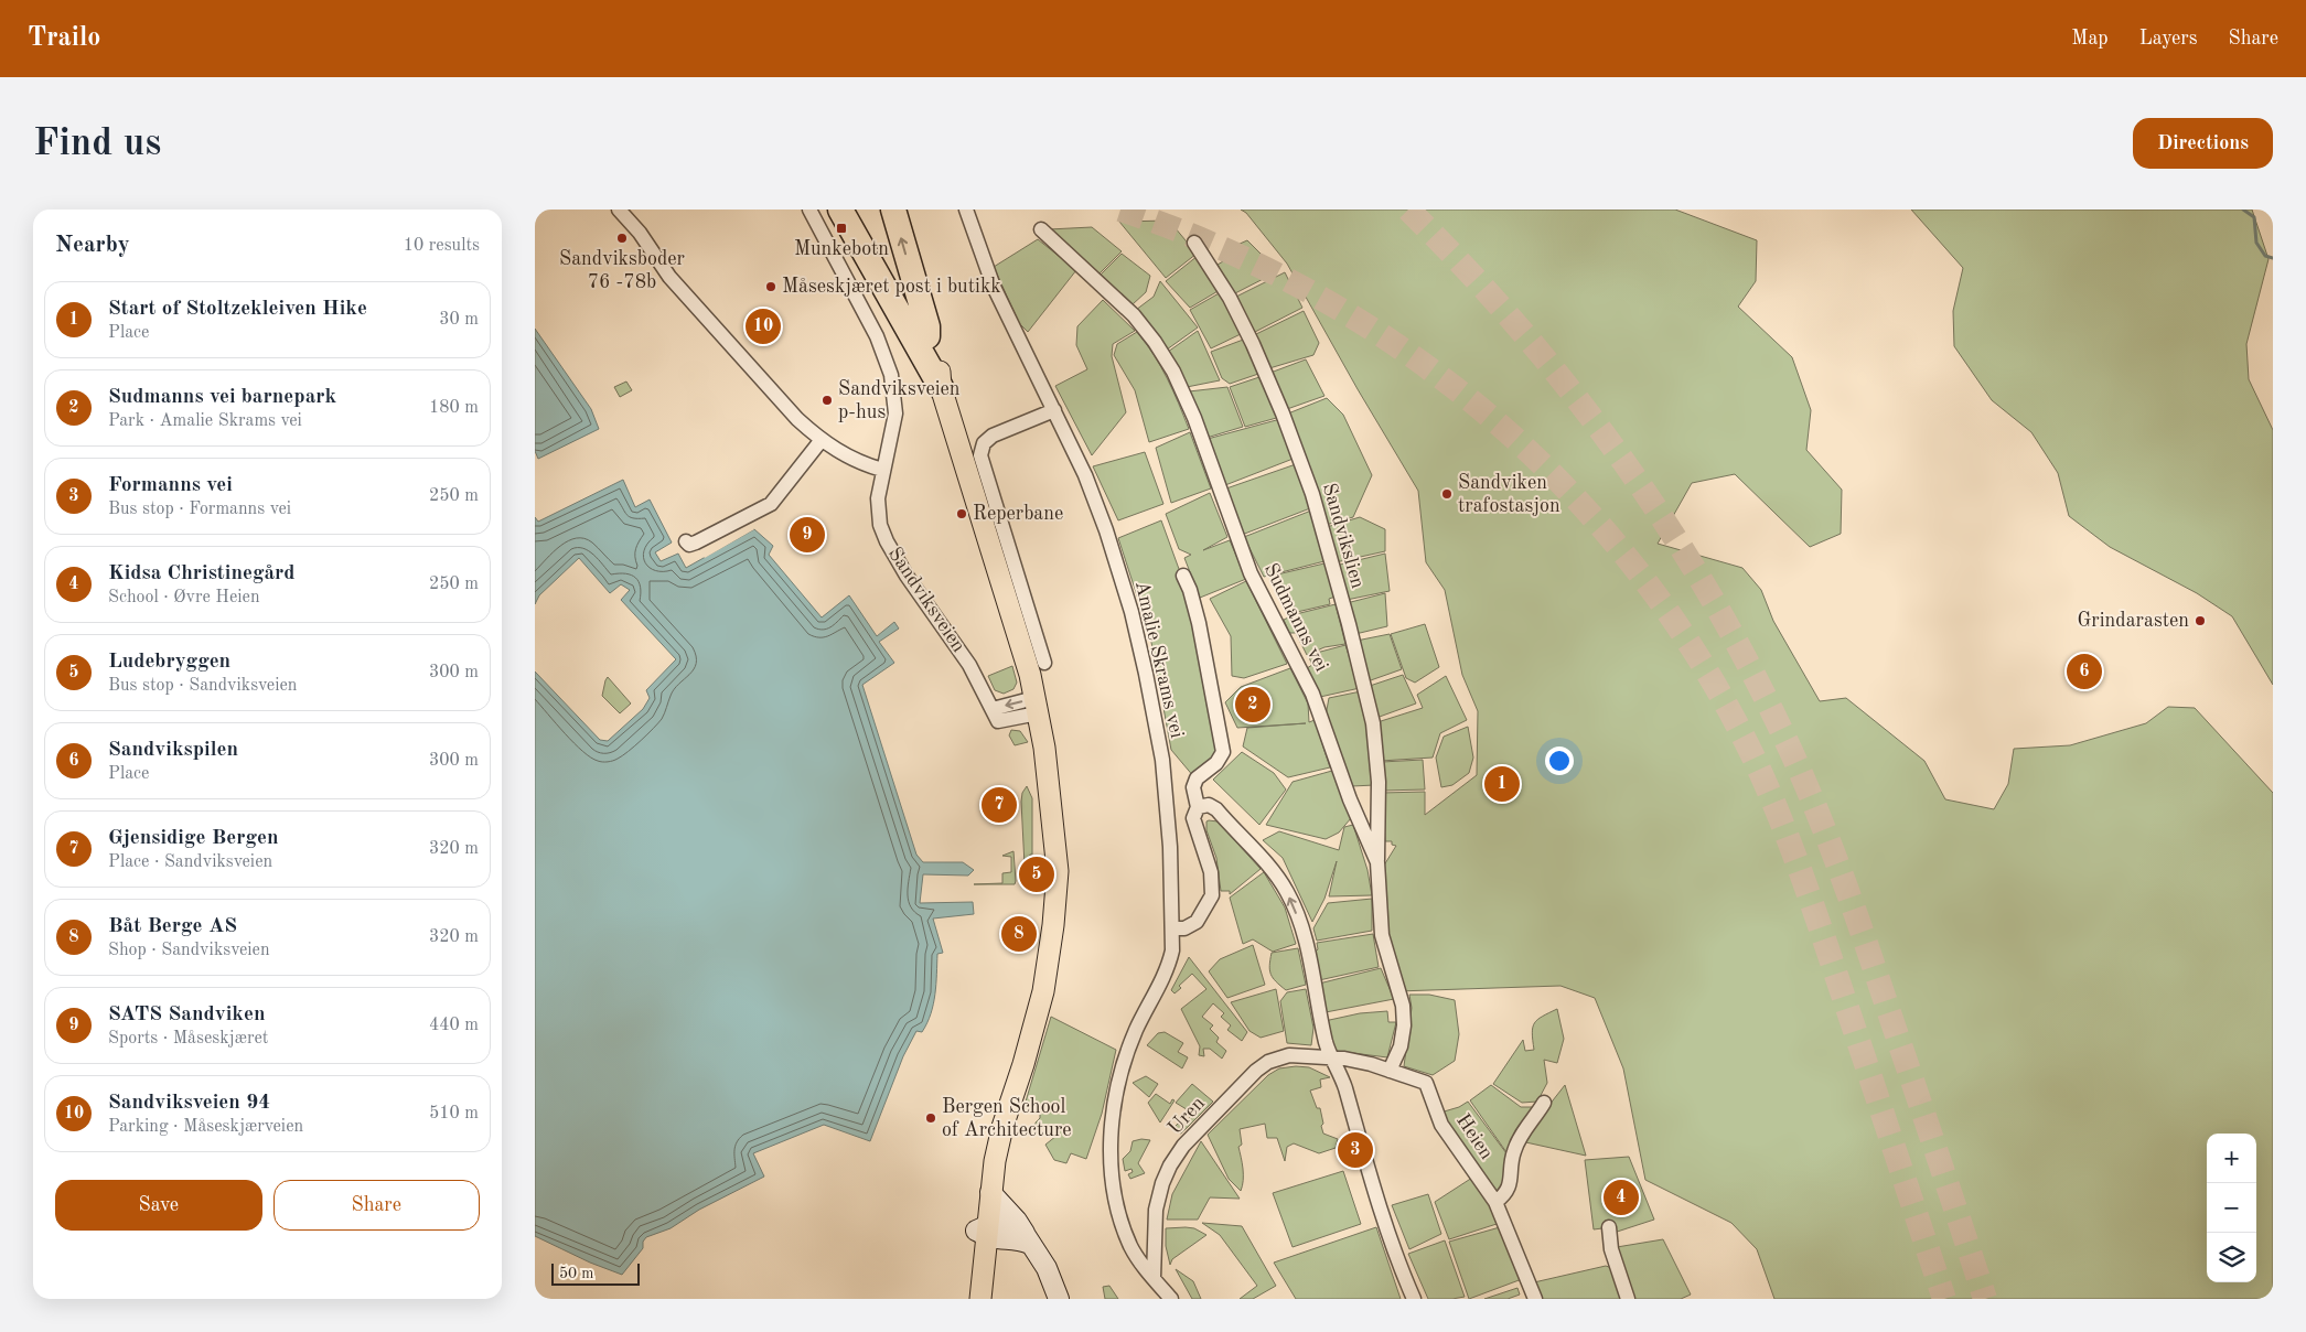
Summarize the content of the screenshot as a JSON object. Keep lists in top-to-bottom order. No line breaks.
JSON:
{"streets":{"street":["Sandvikslien","Sandviksveien","Sudmanns vei","Amalie Skrams vei","Uren","Heien"]},"crossings":[["Sandvikslien","Sudmanns vei"],["Sudmanns vei","Heien"],["Amalie Skrams vei","Uren"],["Uren","Heien"]],"places":{"transit":["Munkebotn"],"other":["Sandviksboder 76 -78b","Måseskjæret post i butikk","Sandviksveien p-hus","Sandviken trafostasjon","Reperbane","Grindarasten","Bergen School of Architecture"]},"scale_bar":"50 m","page":{"header":"Trailo","nav":["Map","Layers","Share"],"buttons":["Directions",["Save","Share"]],"title":"Find us","heading":["Nearby","10 results"],"list":[{"mark":"1","name":"Start of Stoltzekleiven Hike","note":"Place","value":"30 m"},{"mark":"2","name":"Sudmanns vei barnepark","note":"Park · Amalie Skrams vei","value":"180 m"},{"mark":"3","name":"Formanns vei","note":"Bus stop · Formanns vei","value":"250 m"},{"mark":"4","name":"Kidsa Christinegård","note":"School · Øvre Heien","value":"250 m"},{"mark":"5","name":"Ludebryggen","note":"Bus stop · Sandviksveien","value":"300 m"},{"mark":"6","name":"Sandvikspilen","note":"Place","value":"300 m"},{"mark":"7","name":"Gjensidige Bergen","note":"Place · Sandviksveien","value":"320 m"},{"mark":"8","name":"Båt Berge AS","note":"Shop · Sandviksveien","value":"320 m"},{"mark":"9","name":"SATS Sandviken","note":"Sports · Måseskjæret","value":"440 m"},{"mark":"10","name":"Sandviksveien 94","note":"Parking · Måseskjærveien","value":"510 m"}],"pins":["10","9","6","2","1","7","5","8","3","4"],"map_buttons":["+","−"],"scale":"50 m"}}
